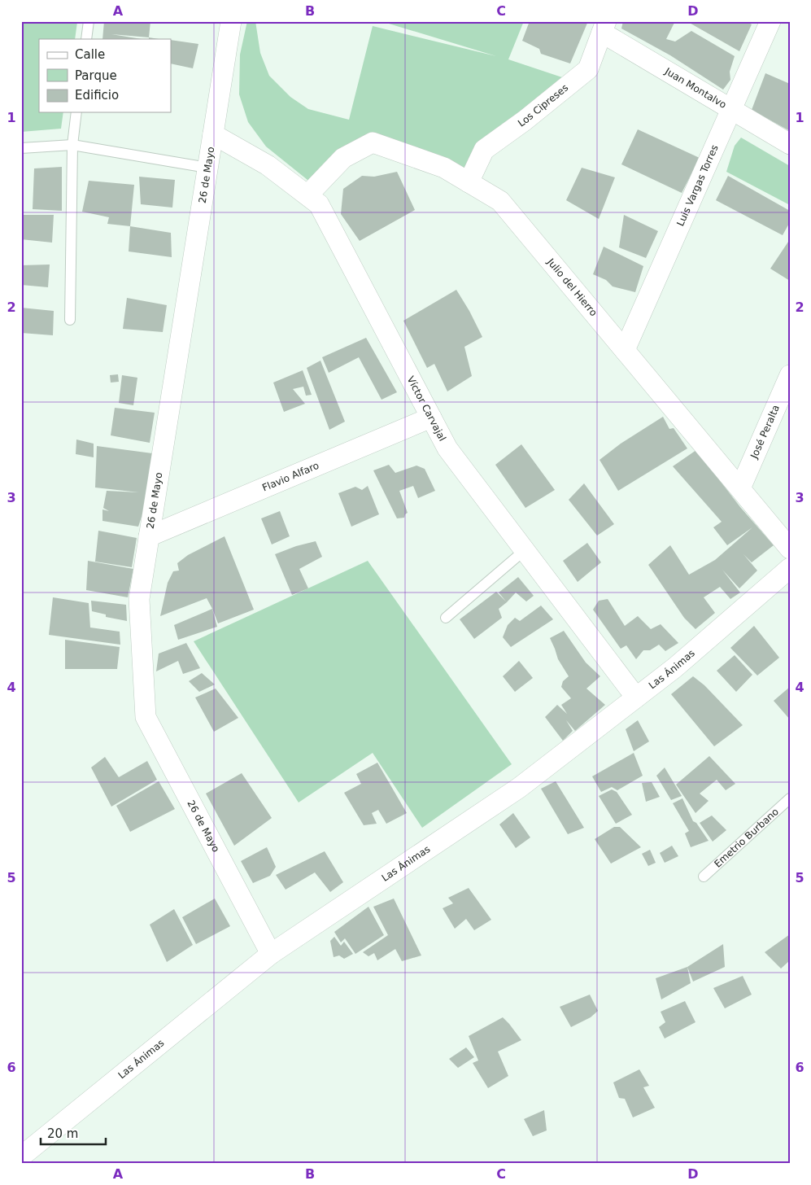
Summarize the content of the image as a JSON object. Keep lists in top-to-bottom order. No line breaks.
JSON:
{"streets":{"street":["Juan Montalvo","Los Cipreses","26 de Mayo","Luis Vargas Torres","Julio del Hierro","Víctor Carvajal","José Peralta","Flavio Alfaro","Las Ánimas"],"lane":["Emetrio Burbano"]},"crossings":[["Juan Montalvo","Los Cipreses"],["Juan Montalvo","Luis Vargas Torres"],["Los Cipreses","Julio del Hierro"],["26 de Mayo","Víctor Carvajal"],["26 de Mayo","Flavio Alfaro"],["26 de Mayo","Las Ánimas"],["Luis Vargas Torres","Julio del Hierro"],["Julio del Hierro","Víctor Carvajal"],["Julio del Hierro","José Peralta"],["Víctor Carvajal","Flavio Alfaro"],["Víctor Carvajal","Las Ánimas"]],"legend":["Calle","Parque","Edificio"],"scale_bar":"20 m","grid":{"columns":["A","B","C","D"],"rows":["1","2","3","4","5","6"]}}
